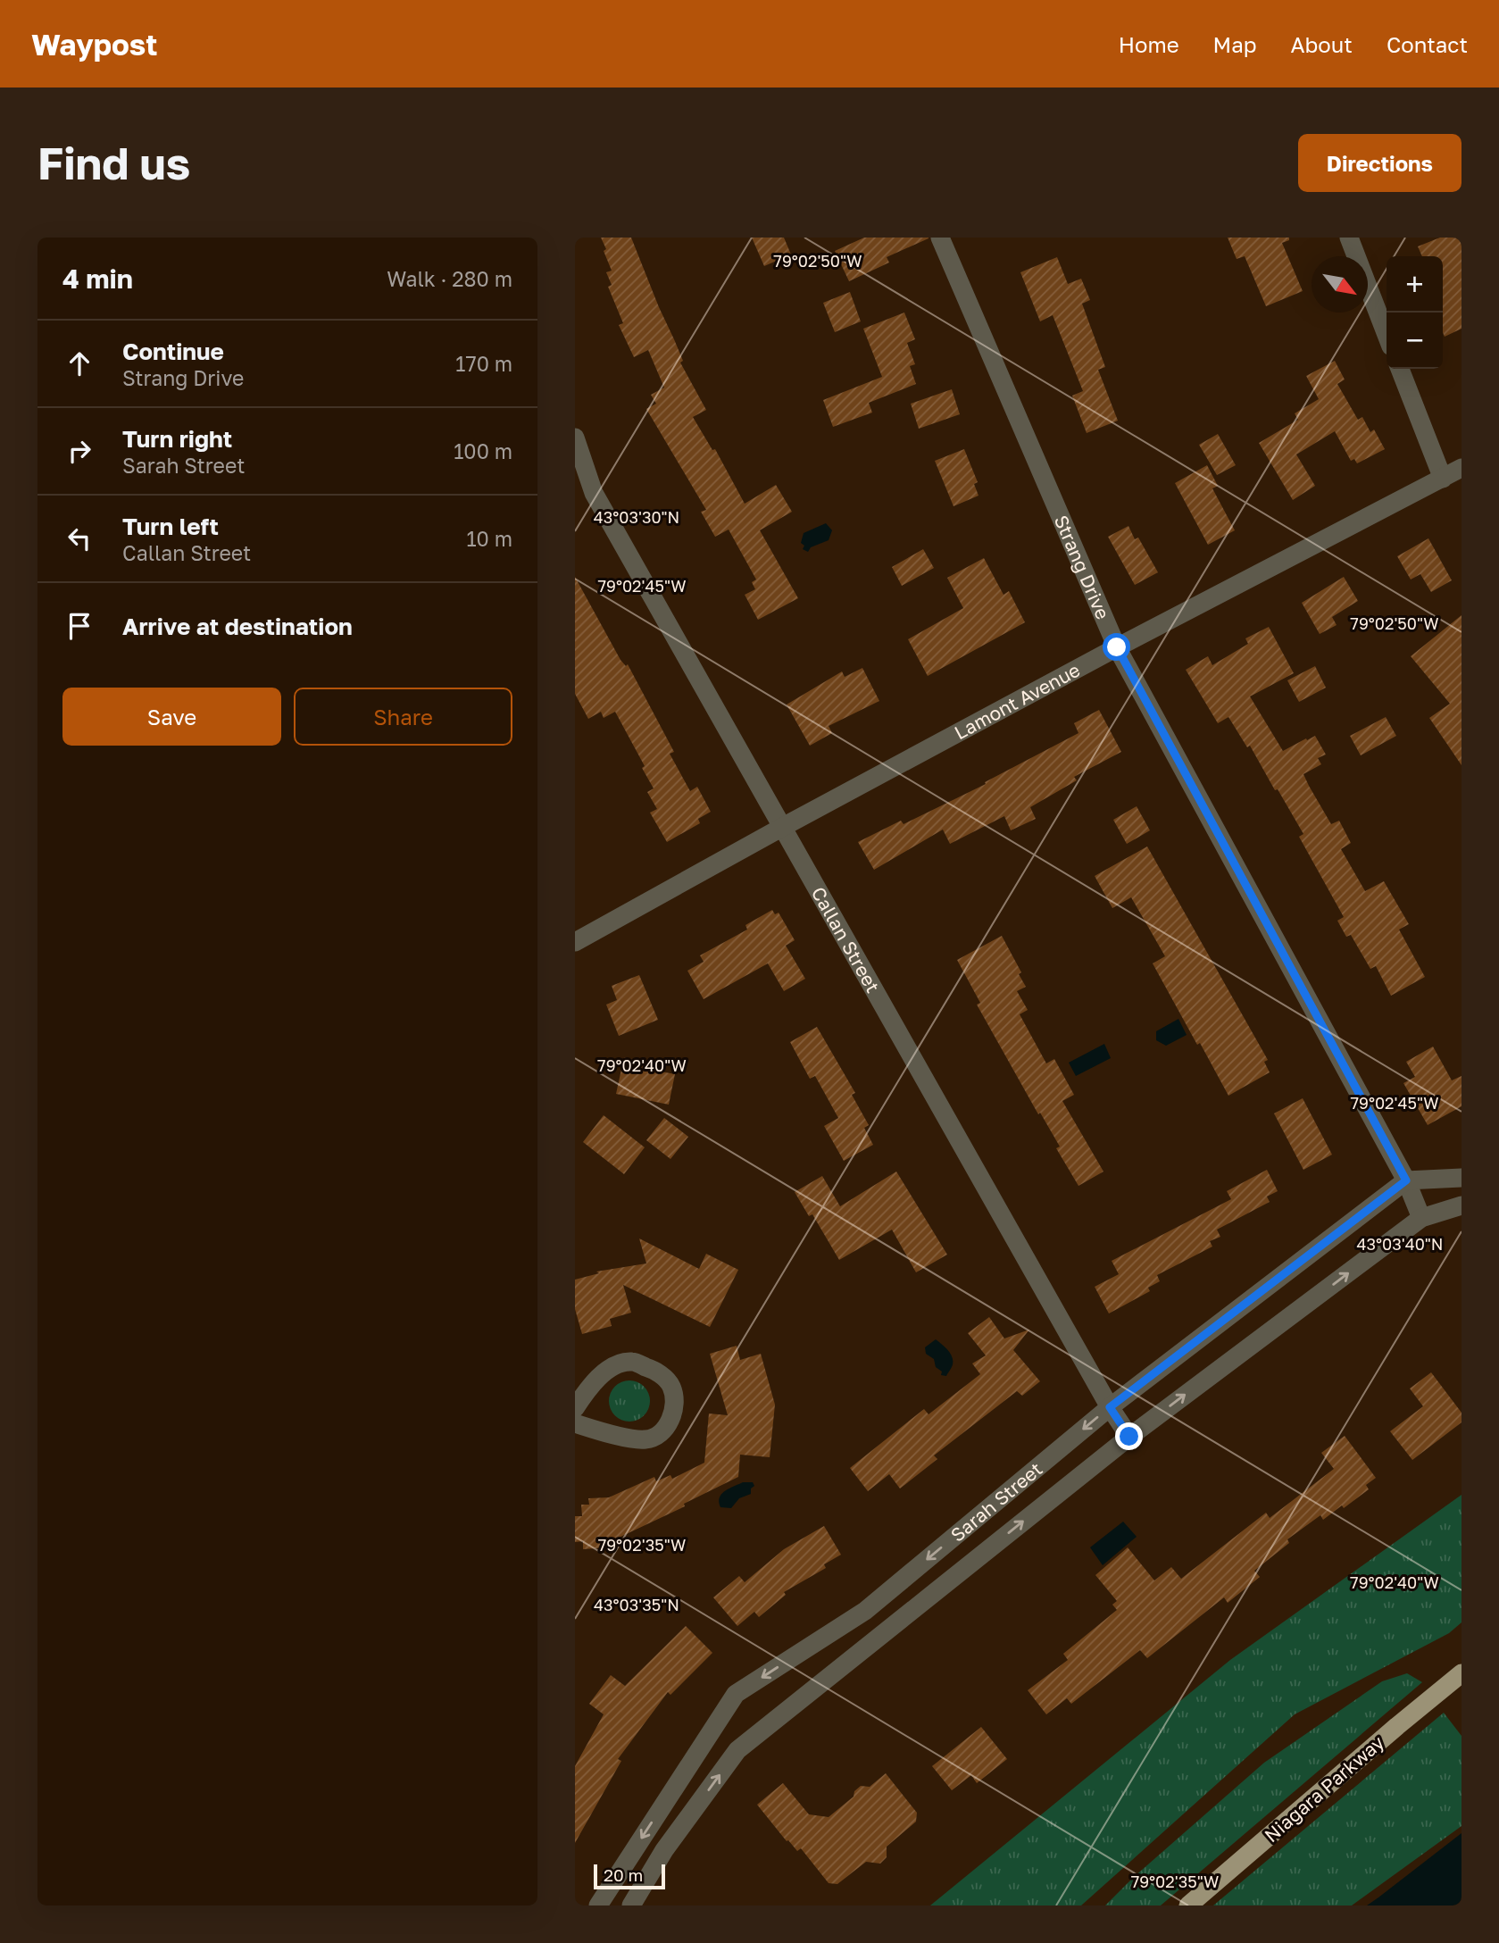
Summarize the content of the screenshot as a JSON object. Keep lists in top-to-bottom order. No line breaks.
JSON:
{"streets":{"main road":["Niagara Parkway"],"street":["Strang Drive","Lamont Avenue","Callan Street","Sarah Street"]},"crossings":[["Strang Drive","Lamont Avenue"],["Strang Drive","Sarah Street"],["Lamont Avenue","Callan Street"],["Callan Street","Sarah Street"]],"scale_bar":"20 m","north":"bottom right","page":{"header":"Waypost","nav":["Home","Map","About","Contact"],"buttons":["Directions",["Save","Share"]],"title":"Find us","heading":["4 min","Walk · 280 m"],"map_buttons":["+","−"],"list":[["Continue","Strang Drive","170 m"],["Turn right","Sarah Street","100 m"],["Turn left","Callan Street","10 m"],"Arrive at destination"],"scale":"20 m"},"coordinates":["79°02'50\"W","43°03'30\"N","79°02'45\"W","79°02'40\"W","43°03'40\"N","79°02'35\"W","43°03'35\"N"]}
